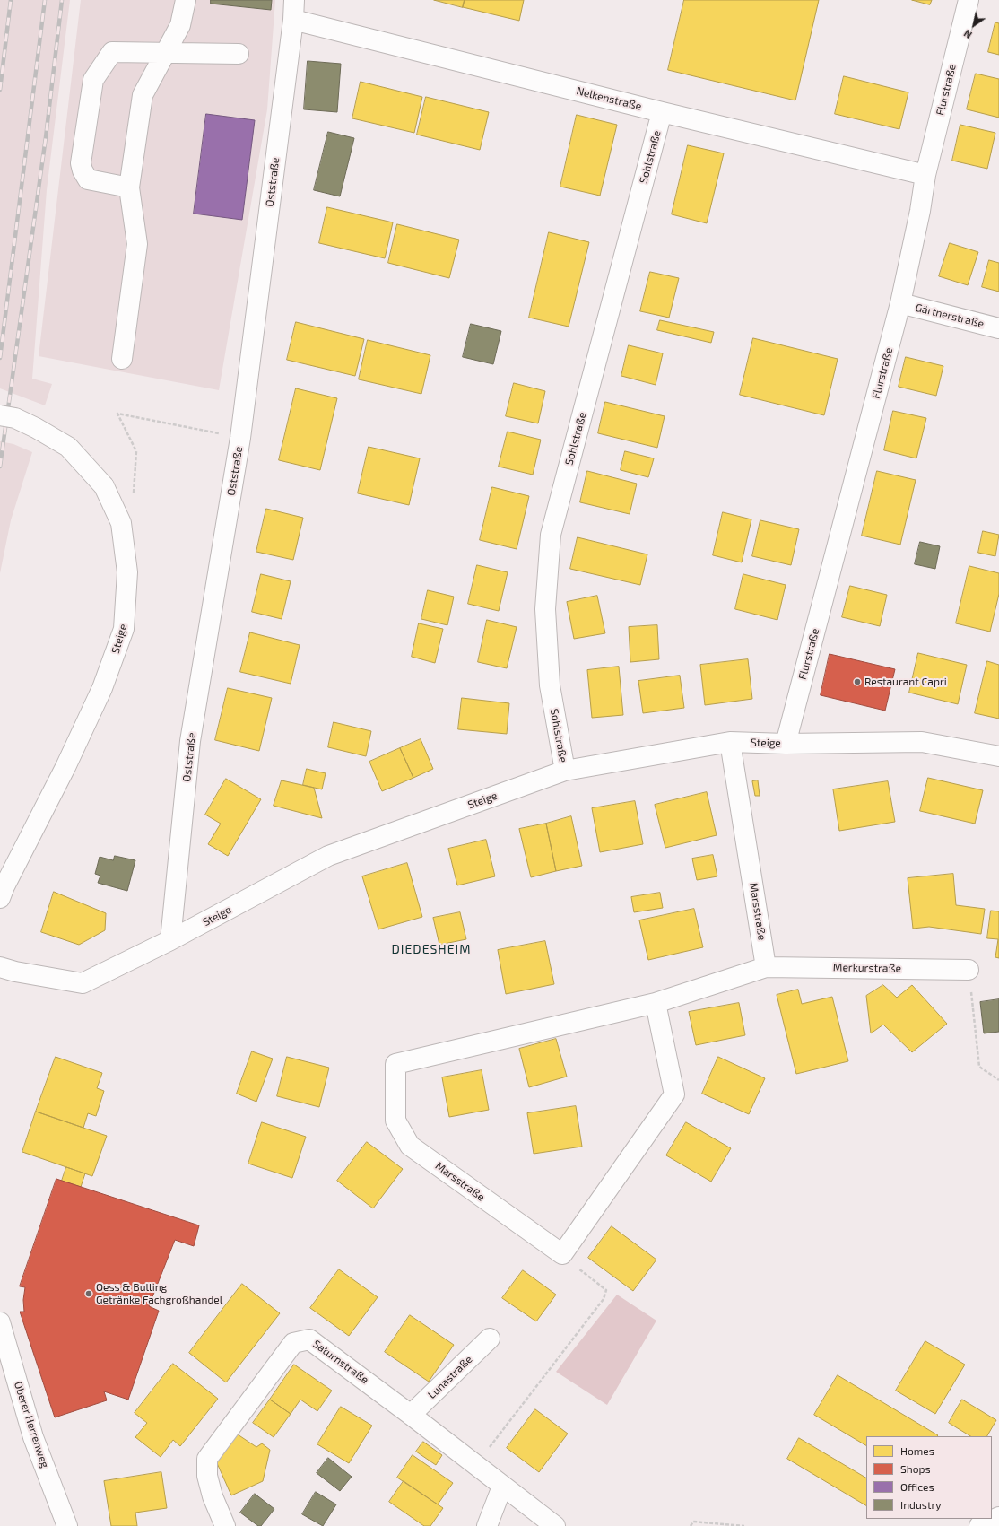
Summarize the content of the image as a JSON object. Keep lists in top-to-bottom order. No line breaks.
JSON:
{"streets":{"street":["Flurstraße","Nelkenstraße","Sohlstraße","Oststraße","Gärtnerstraße","Steige","Marsstraße","Merkurstraße","Saturnstraße","Lunastraße","Oberer Herrenweg"]},"crossings":[["Flurstraße","Nelkenstraße"],["Flurstraße","Gärtnerstraße"],["Flurstraße","Steige"],["Nelkenstraße","Sohlstraße"],["Nelkenstraße","Oststraße"],["Sohlstraße","Steige"],["Oststraße","Steige"],["Steige","Marsstraße"],["Marsstraße","Merkurstraße"],["Saturnstraße","Lunastraße"]],"districts":["DIEDESHEIM"],"places":["Restaurant Capri","Oess & Bulling Getränke Fachgroßhandel"],"legend":["Homes","Shops","Offices","Industry"],"north":"bottom left"}
